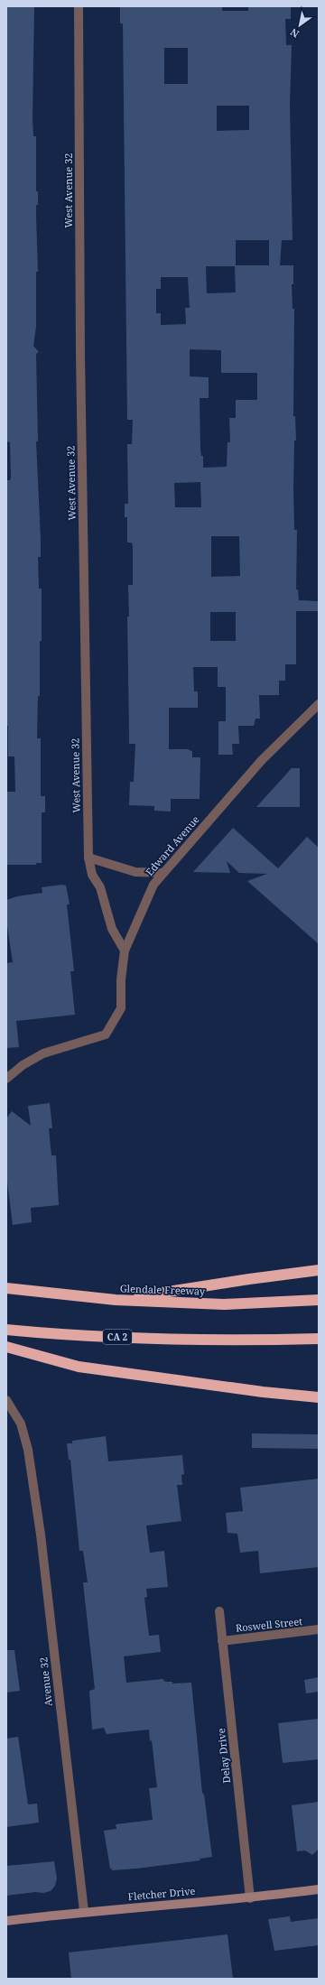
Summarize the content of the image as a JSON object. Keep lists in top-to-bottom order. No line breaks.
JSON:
{"streets":{"highway":["Glendale Freeway","CA 2"],"main road":["Fletcher Drive"],"street":["West Avenue 32","Edward Avenue","Roswell Street","Avenue 32","Delay Drive"]},"crossings":[["West Avenue 32","Edward Avenue"],["Roswell Street","Delay Drive"],["Avenue 32","Fletcher Drive"],["Delay Drive","Fletcher Drive"]],"north":"bottom left"}
